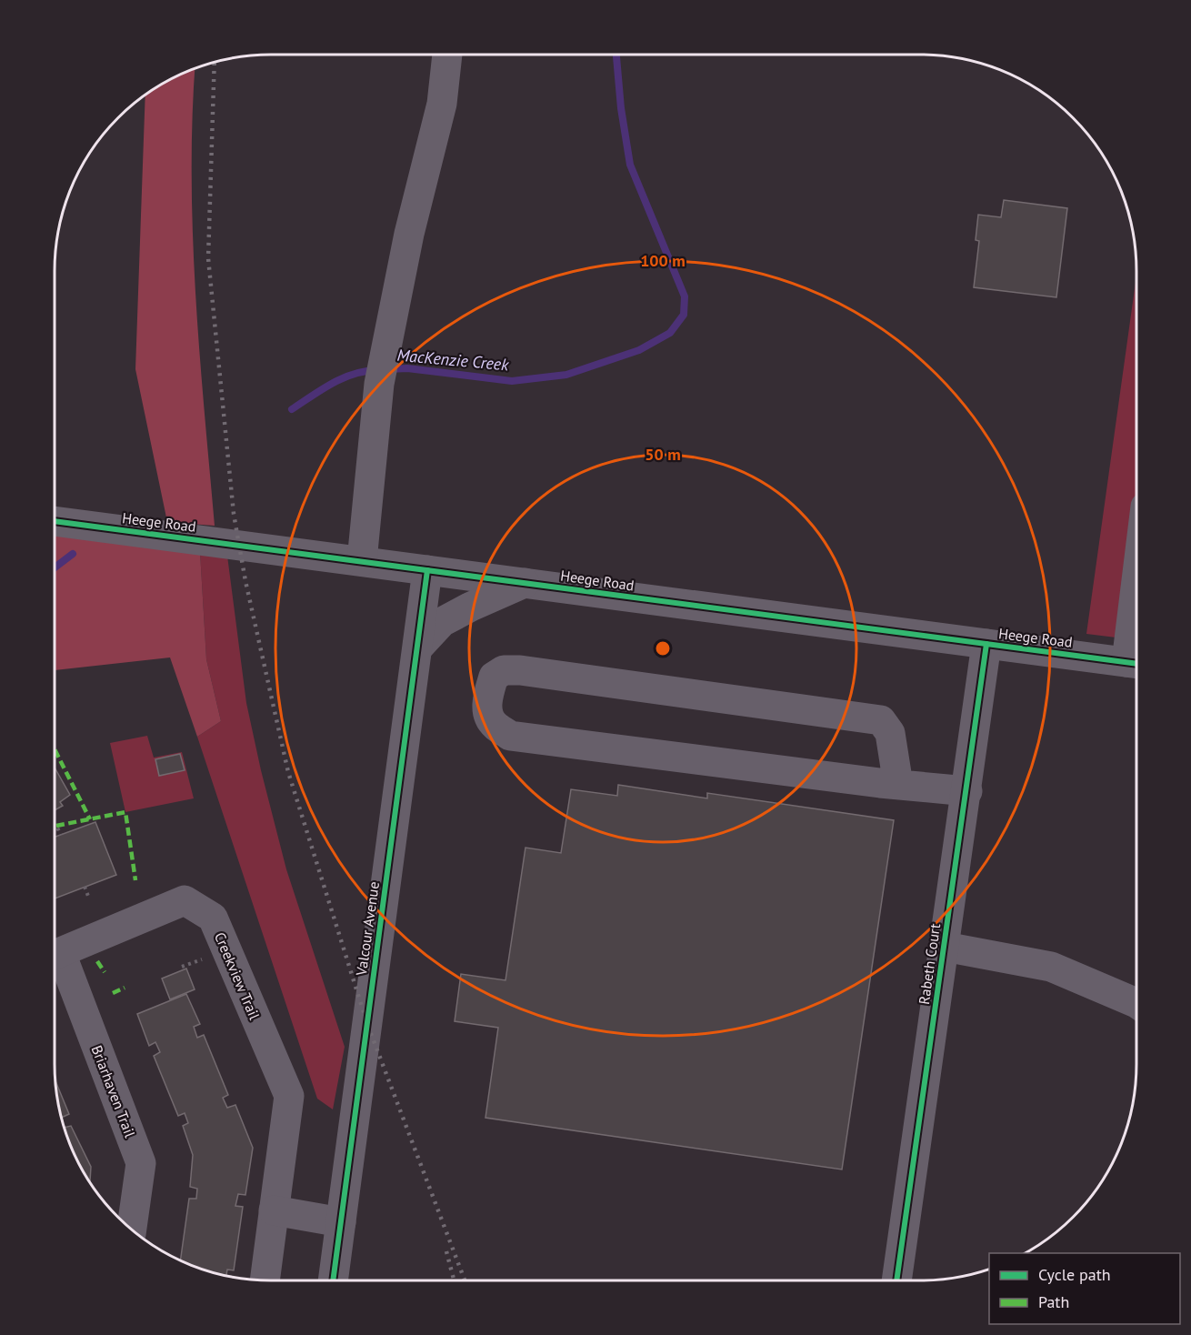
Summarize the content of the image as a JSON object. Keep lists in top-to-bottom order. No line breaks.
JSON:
{"streets":{"street":["Heege Road","Valcour Avenue","Rabeth Court","Creekview Trail","Briarhaven Trail"]},"crossings":[["Heege Road","Valcour Avenue"],["Heege Road","Rabeth Court"]],"water":["MacKenzie Creek"],"legend":["Cycle path","Path"],"rings":["100 m","50 m"]}
